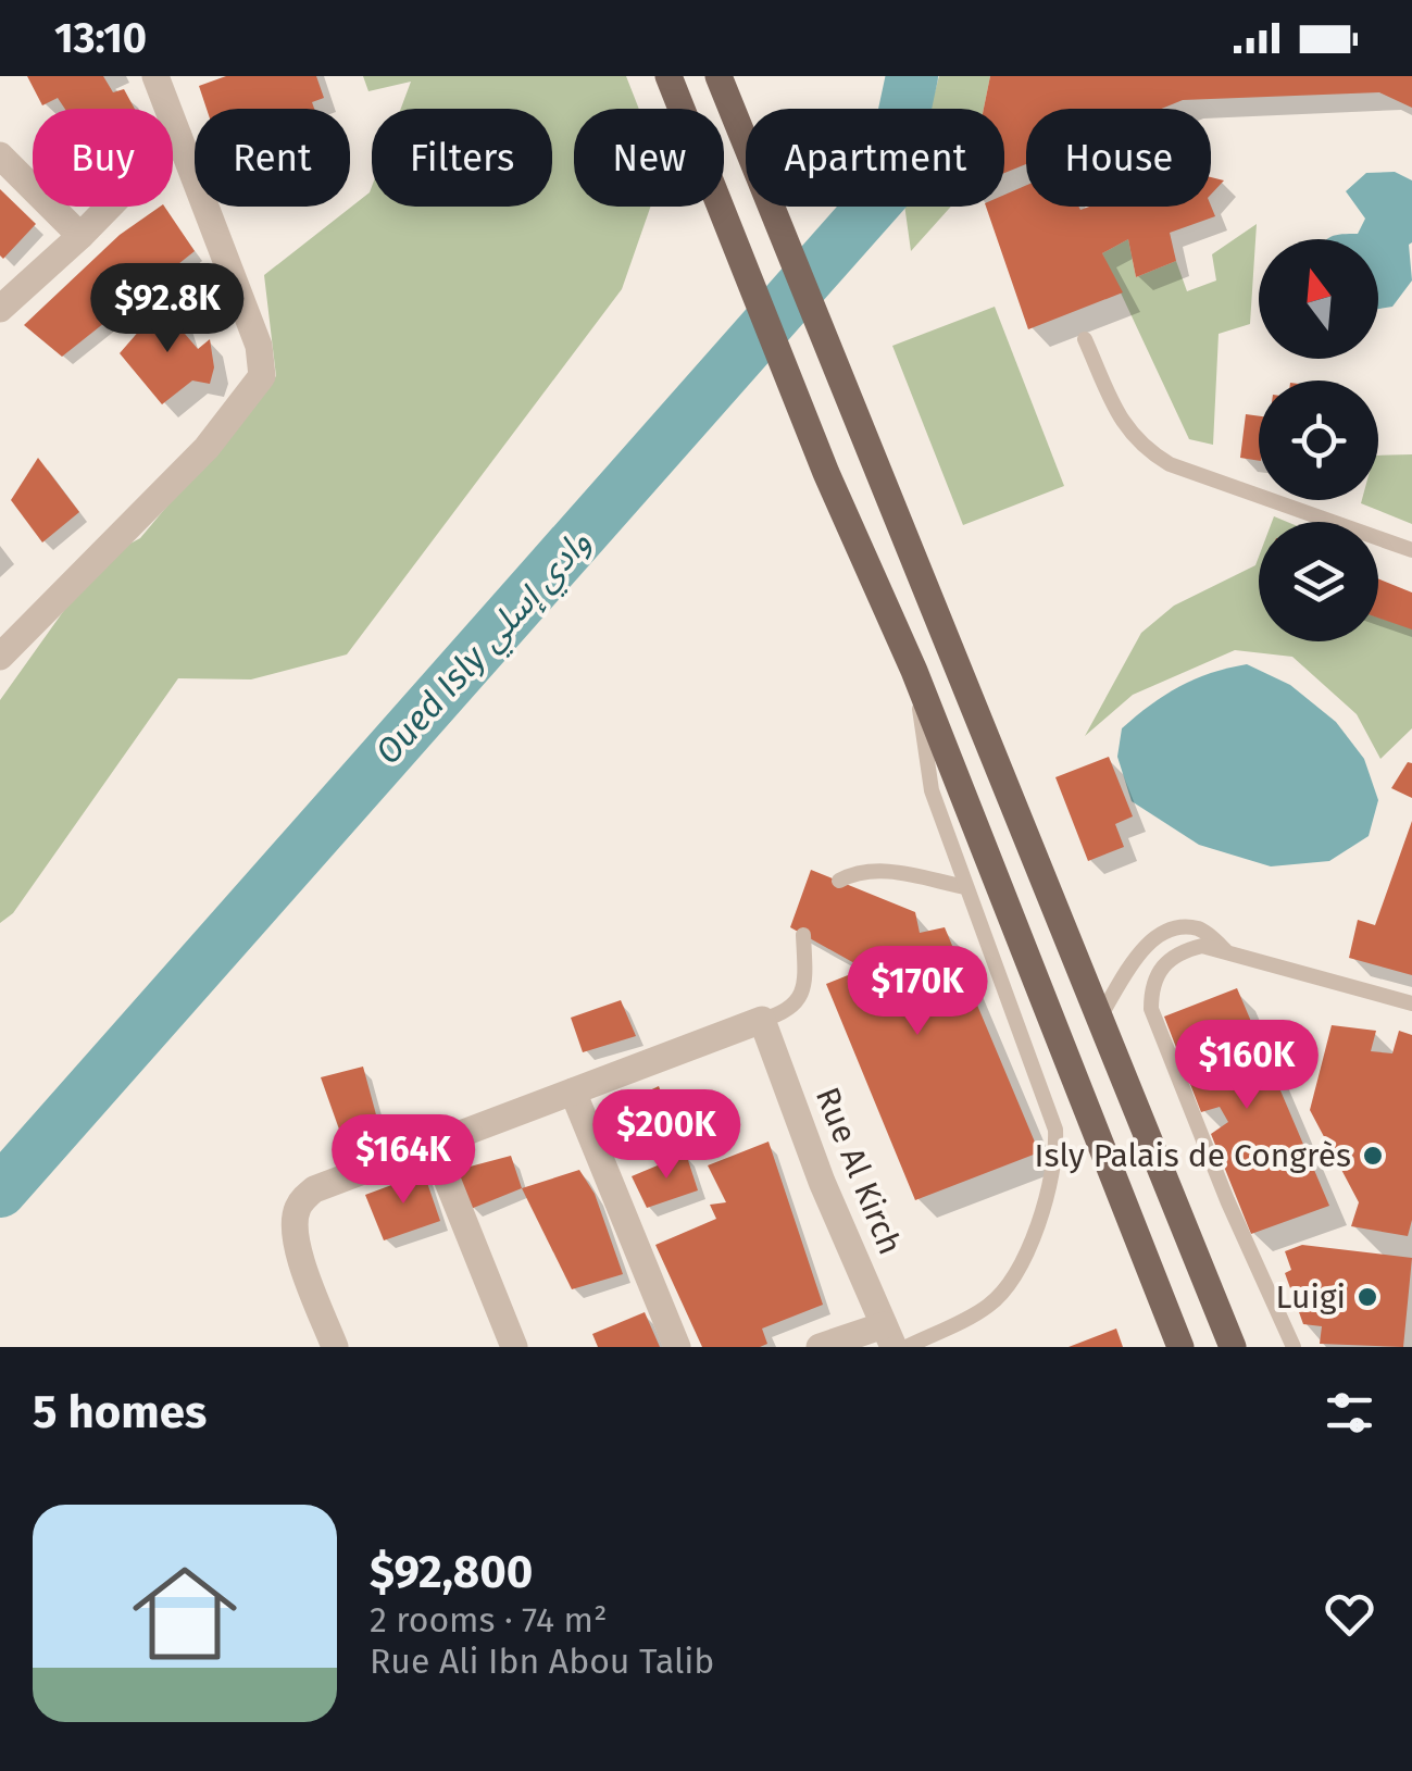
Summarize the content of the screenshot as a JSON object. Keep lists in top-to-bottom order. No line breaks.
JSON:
{"streets":{"street":["Rue Al Kirch"]},"water":["Oued Isly وادي إسلي"],"places":["Isly Palais de Congrès","Luigi"],"north":"top","page":{"status":"13:10","chip":["Buy","Rent","Filters","New","Apartment","House"],"price":["$92.8K","$170K","$160K","$200K","$164K"],"heading":"5 homes","list":[{"name":"$92,800","note":"2 rooms · 74 m² · Rue Ali Ibn Abou Talib"}]}}
